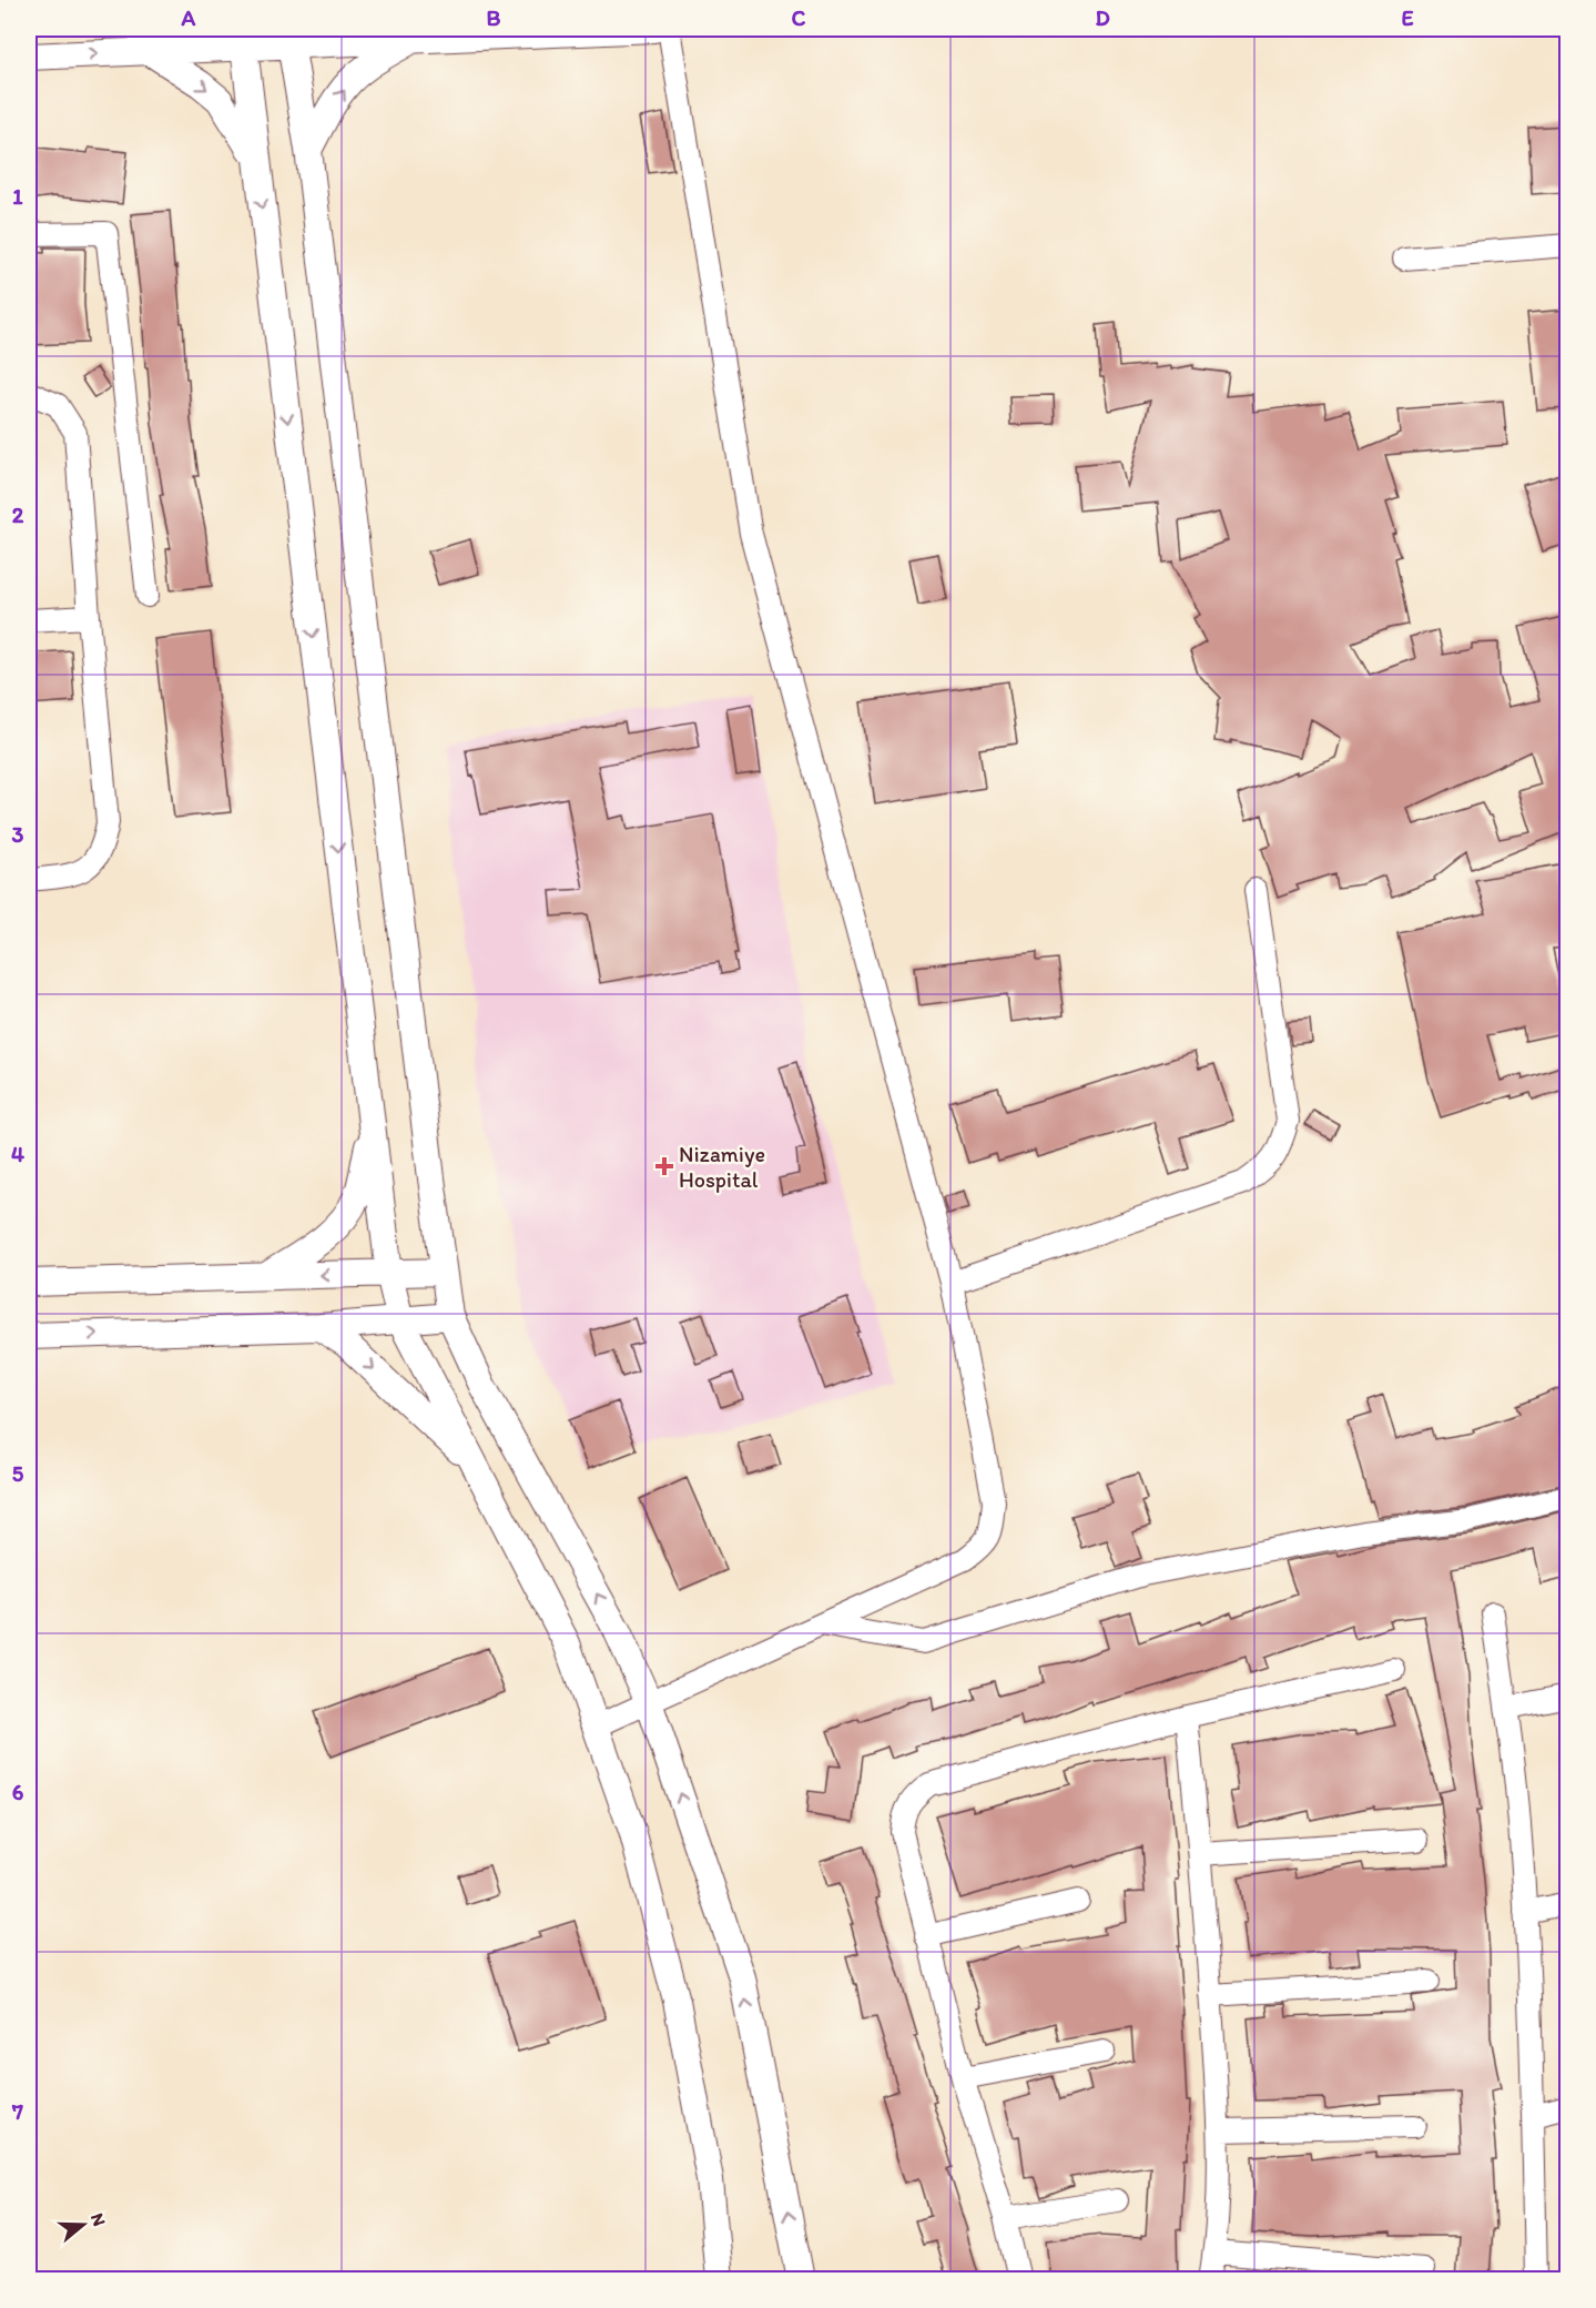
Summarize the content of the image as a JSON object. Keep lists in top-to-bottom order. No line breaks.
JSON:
{"places":{"health":["Nizamiye Hospital"]},"north":"right","grid":{"columns":["A","B","C","D","E"],"rows":["1","2","3","4","5","6","7"]}}
